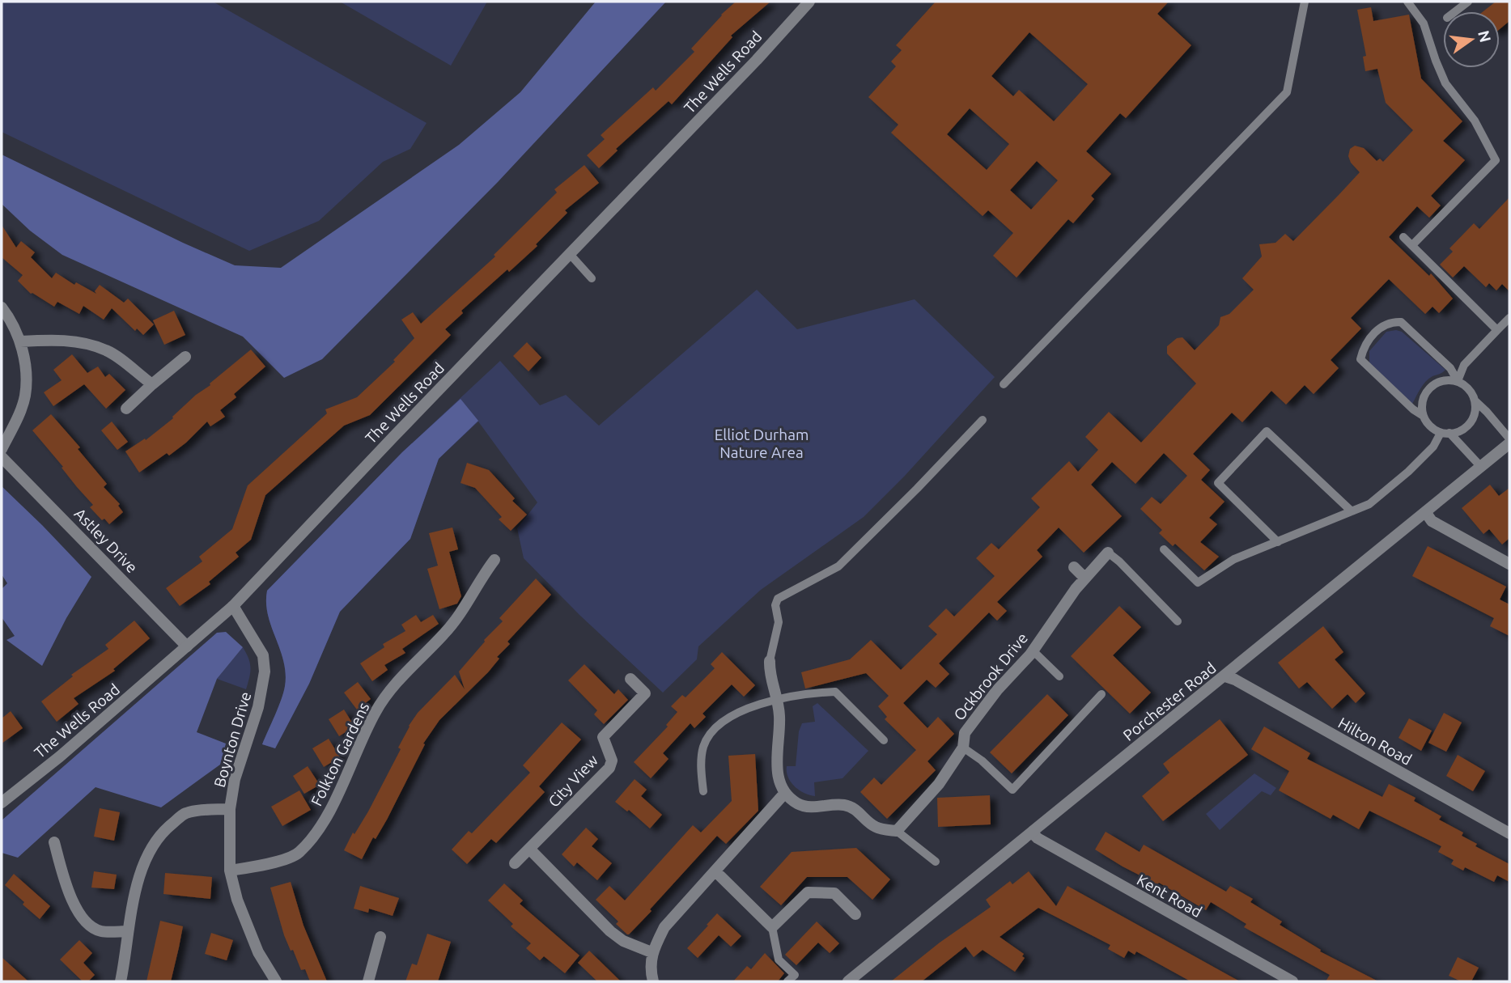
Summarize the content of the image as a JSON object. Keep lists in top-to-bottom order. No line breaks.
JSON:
{"streets":{"street":["The Wells Road","Astley Drive","Ockbrook Drive","Porchester Road","Boynton Drive","Hilton Road","Folkton Gardens","City View","Kent Road"]},"crossings":[["The Wells Road","Astley Drive"],["The Wells Road","Boynton Drive"],["Porchester Road","Hilton Road"],["Porchester Road","Kent Road"],["Boynton Drive","Folkton Gardens"]],"parks":["Elliot Durham Nature Area"],"north":"right"}
